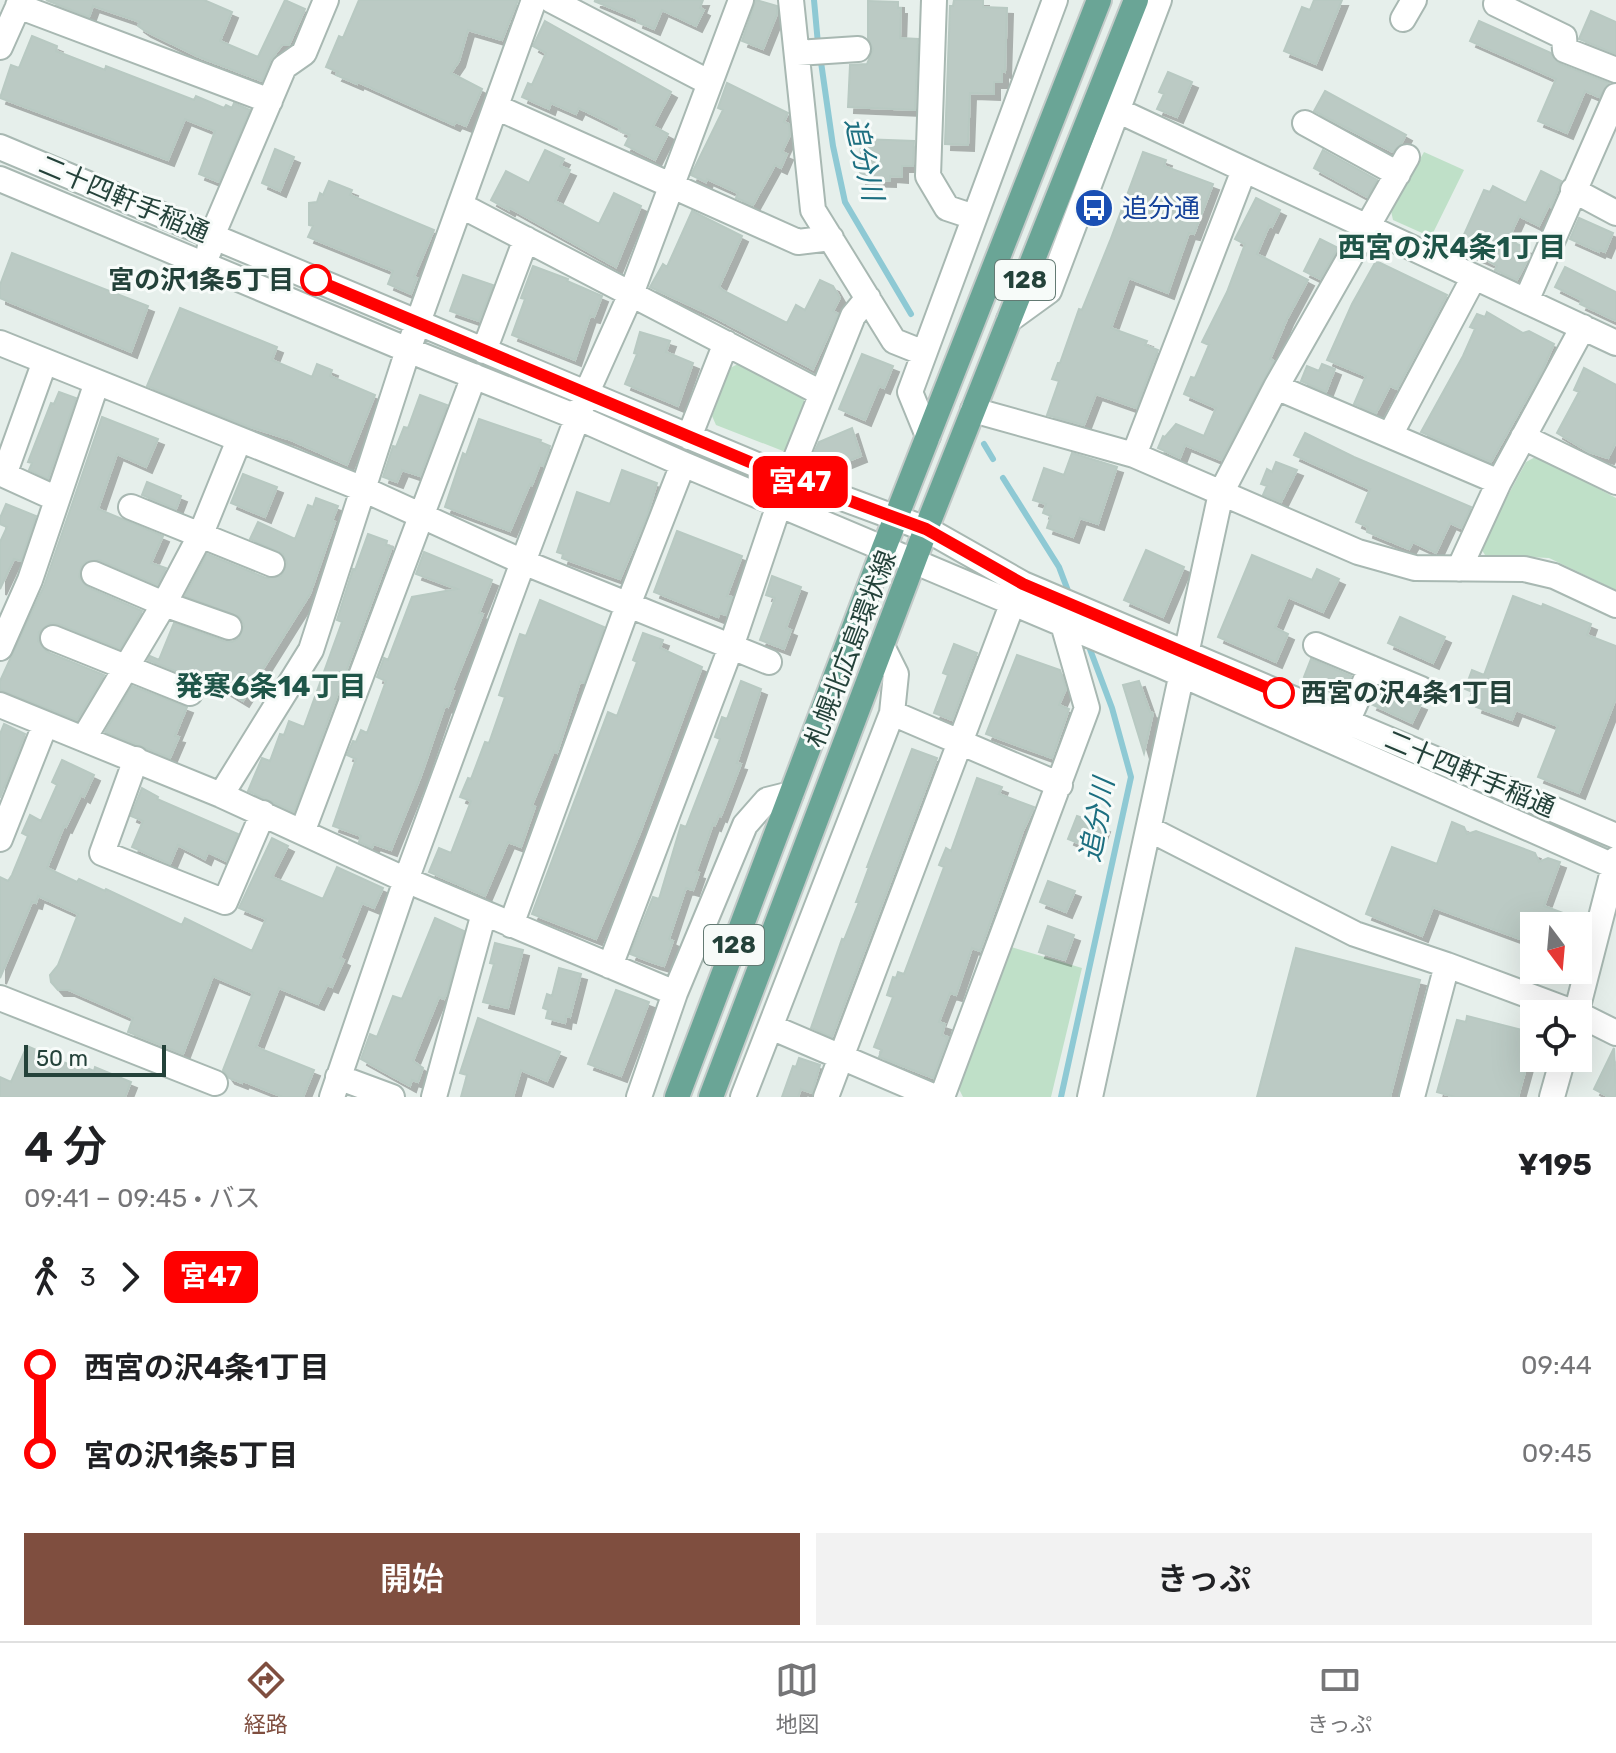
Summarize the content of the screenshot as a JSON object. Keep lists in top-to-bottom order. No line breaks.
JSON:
{"streets":{"main road":["128","札幌北広島環状線"],"street":["二十四軒手稲通"]},"crossings":[["二十四軒手稲通","札幌北広島環状線"]],"districts":["西宮の沢4条1丁目","発寒6条14丁目"],"water":["追分川"],"places":{"bus stop":["追分通"],"other":["宮の沢1条5丁目","西宮の沢4条1丁目"]},"lines":["bus line 宮47"],"scale_bar":"50 m","north":"bottom","page":{"on_map":"宮47","scale":"50 m","heading":["4 分","09:41 – 09:45 · バス","¥195"],"legs":["3","宮47"],"list":[{"name":"西宮の沢4条1丁目","value":"09:44"},{"name":"宮の沢1条5丁目","value":"09:45"}],"buttons":["開始","きっぷ"],"tabs":["経路","地図","きっぷ"]}}
